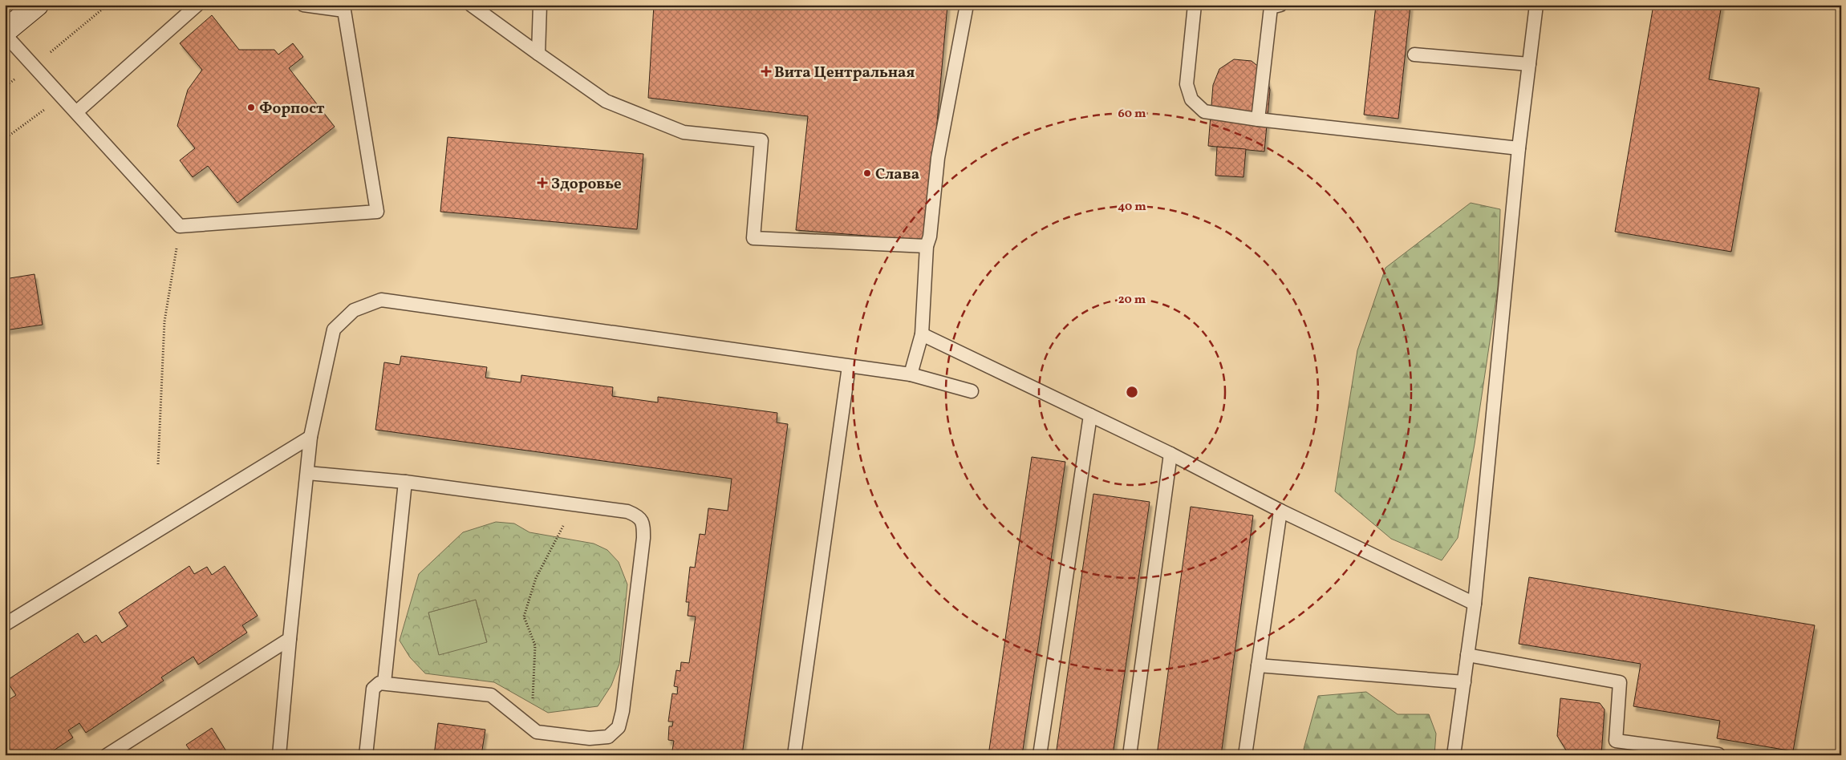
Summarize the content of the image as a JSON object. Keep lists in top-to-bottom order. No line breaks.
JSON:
{"places":{"health":["Вита Центральная","Здоровье"],"other":["Форпост","Слава"]},"rings":["60 m","40 m","20 m"]}
